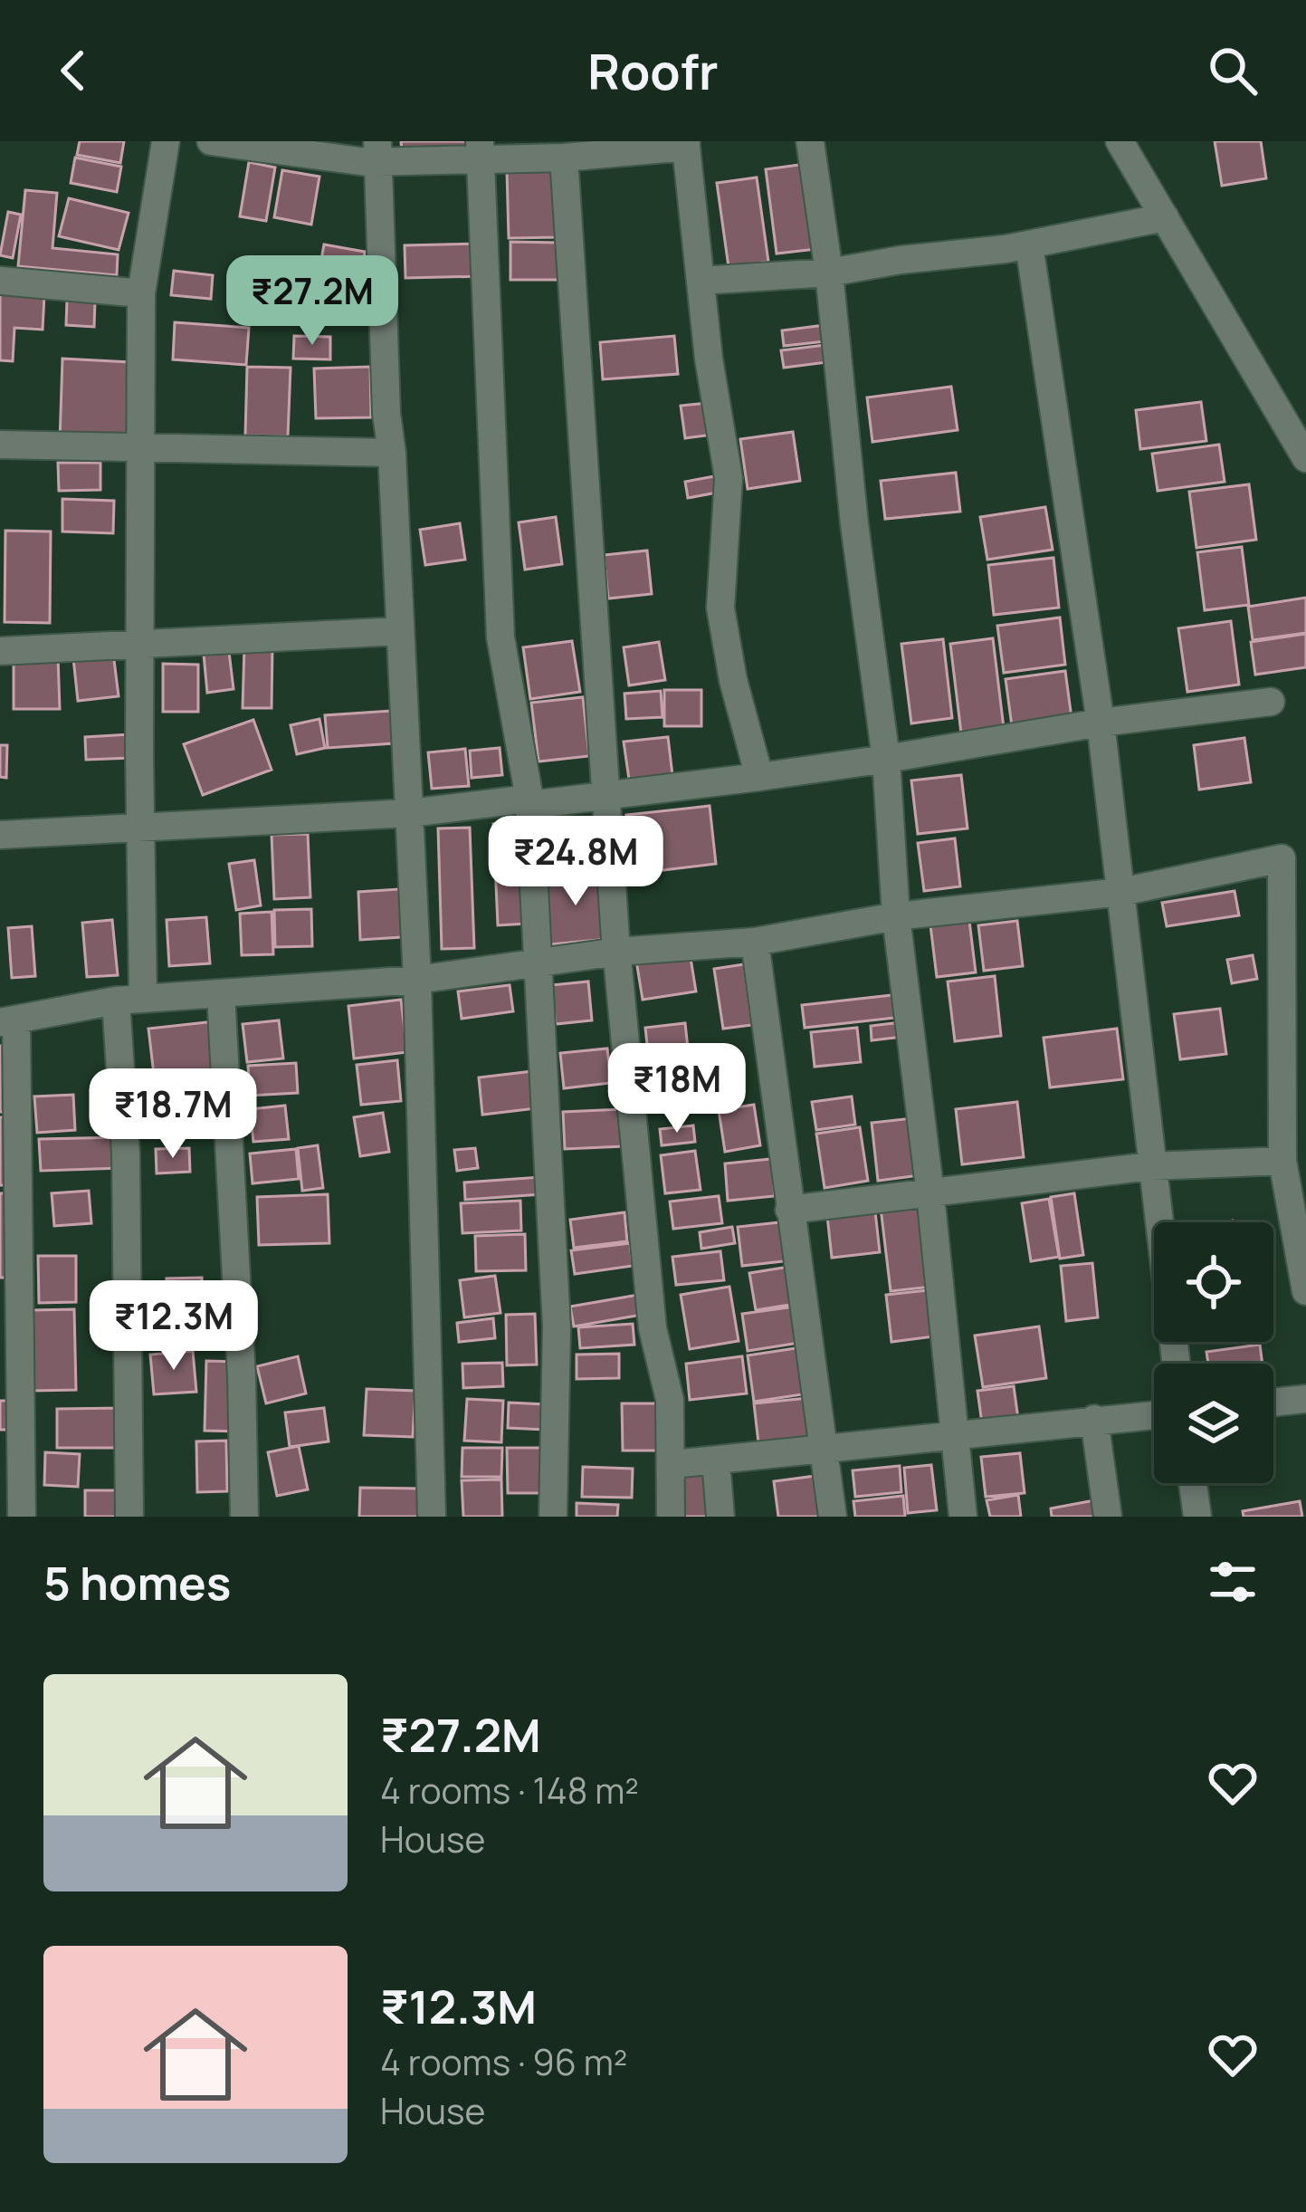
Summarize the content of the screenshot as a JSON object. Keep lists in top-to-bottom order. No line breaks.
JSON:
{"page":{"header":"Roofr","price":["₹27.2M","₹24.8M","₹18M","₹18.7M","₹12.3M"],"heading":"5 homes","list":[{"name":"₹27.2M","note":"4 rooms · 148 m² · House"},{"name":"₹12.3M","note":"4 rooms · 96 m² · House"}]}}
